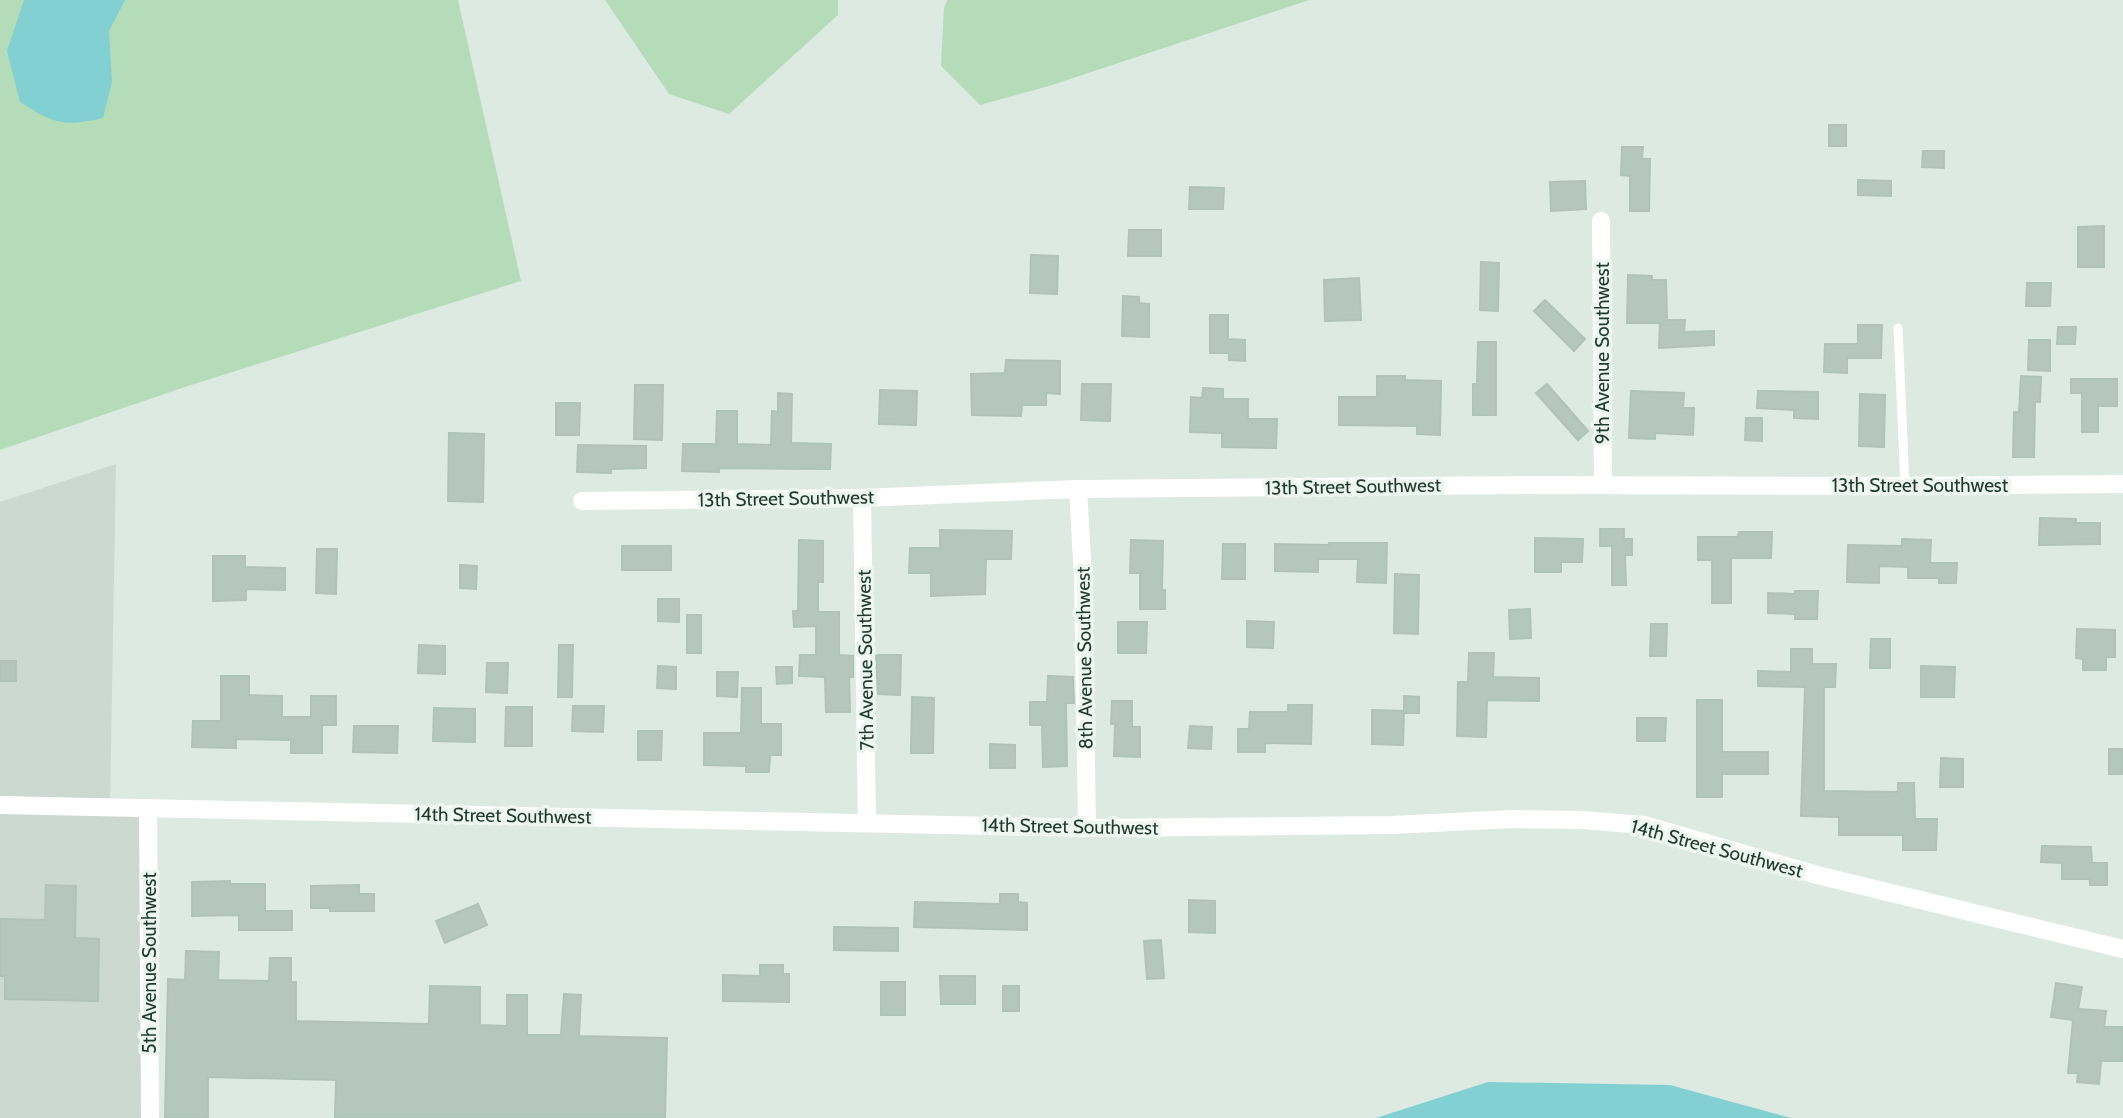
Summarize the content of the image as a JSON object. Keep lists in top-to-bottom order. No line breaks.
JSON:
{"streets":{"street":["9th Avenue Southwest","13th Street Southwest","8th Avenue Southwest","7th Avenue Southwest","14th Street Southwest","5th Avenue Southwest"]},"crossings":[["9th Avenue Southwest","13th Street Southwest"],["13th Street Southwest","8th Avenue Southwest"],["13th Street Southwest","7th Avenue Southwest"],["8th Avenue Southwest","14th Street Southwest"],["7th Avenue Southwest","14th Street Southwest"],["14th Street Southwest","5th Avenue Southwest"]]}
